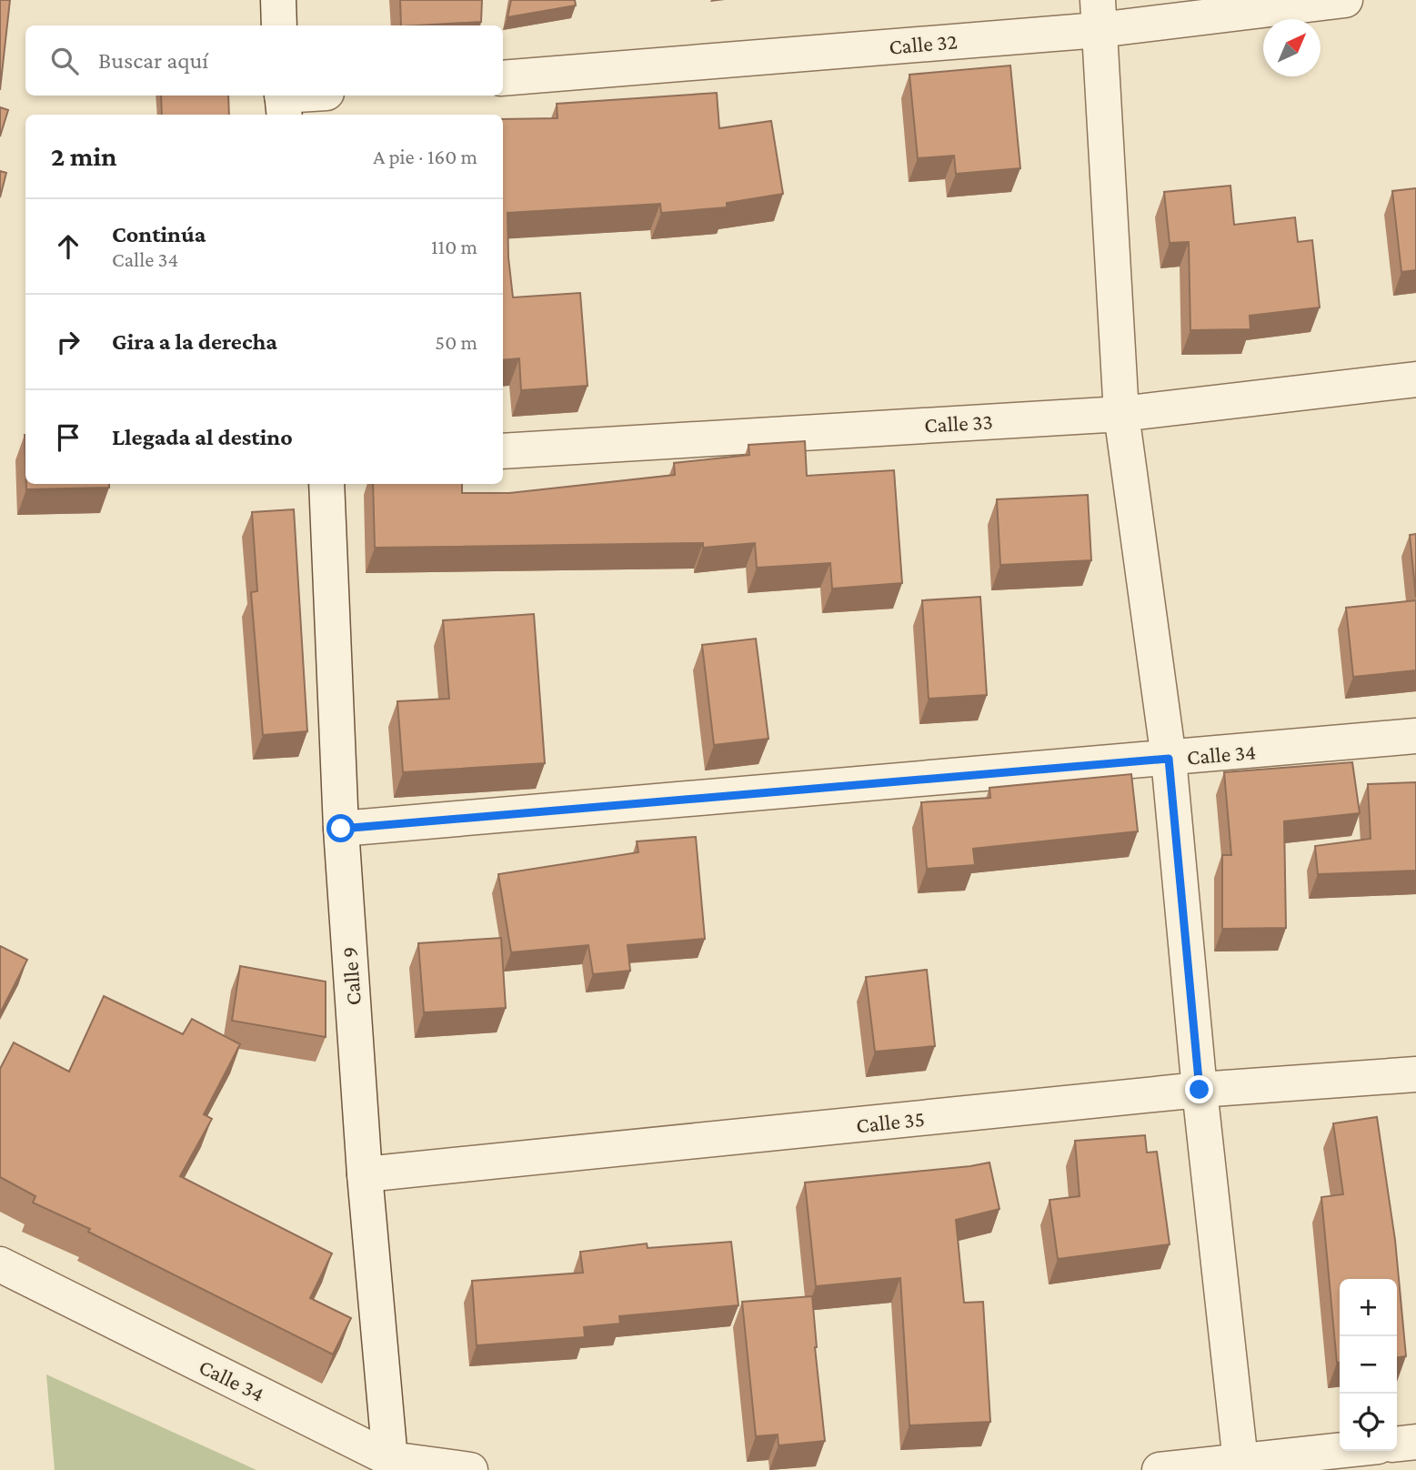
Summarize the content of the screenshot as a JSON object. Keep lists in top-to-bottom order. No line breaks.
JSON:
{"streets":{"street":["Calle 32","Calle 33","Calle 34","Calle 9","Calle 35"]},"crossings":[["Calle 34","Calle 9"],["Calle 9","Calle 35"]],"north":"top right","page":{"search":"Buscar aquí","heading":["2 min","A pie · 160 m"],"list":[["Continúa","Calle 34","110 m"],["Gira a la derecha","50 m"],"Llegada al destino"],"map_buttons":["+","−"]}}
